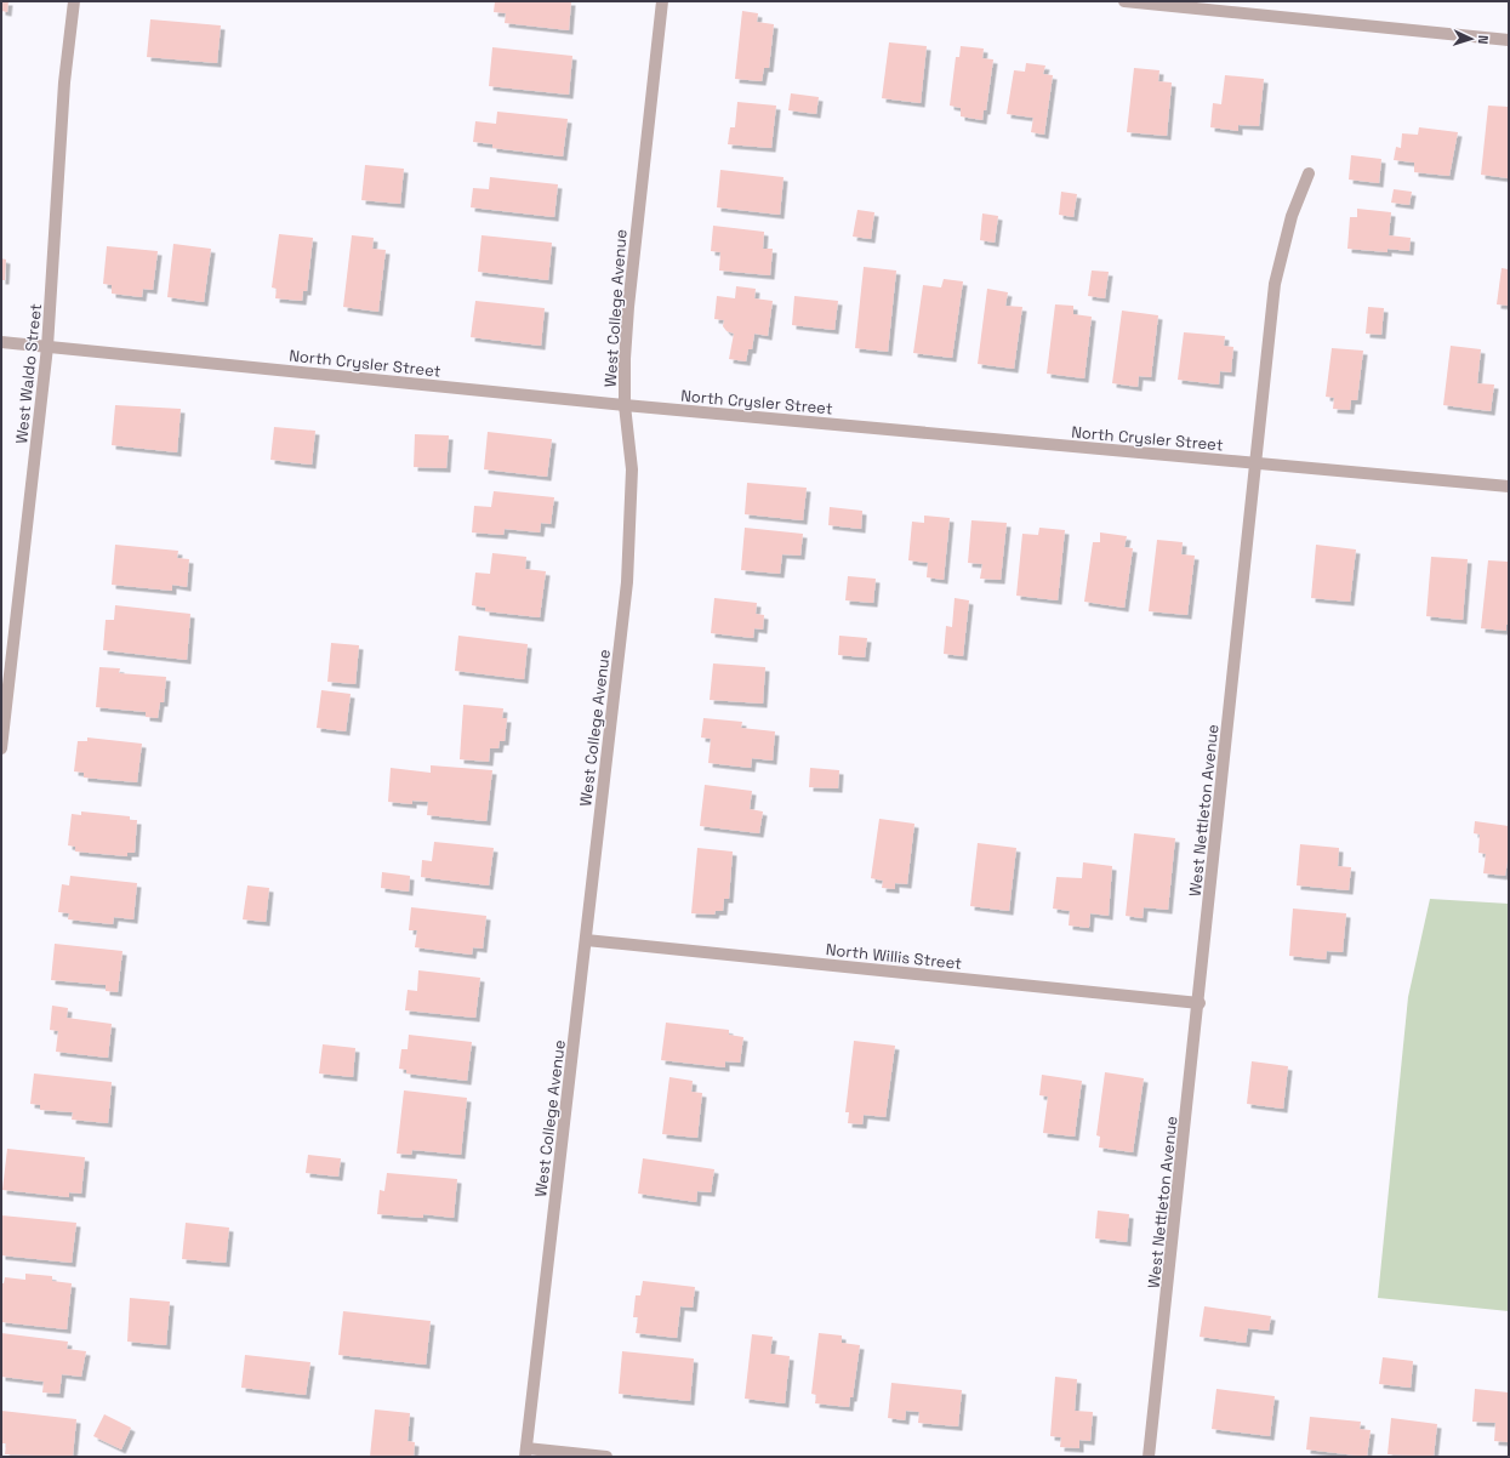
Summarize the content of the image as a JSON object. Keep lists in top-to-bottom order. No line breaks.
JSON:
{"streets":{"street":["West College Avenue","North Crysler Street","West Waldo Street","West Nettleton Avenue","North Willis Street"]},"crossings":[["West College Avenue","North Crysler Street"],["West College Avenue","North Willis Street"],["North Crysler Street","West Waldo Street"],["North Crysler Street","West Nettleton Avenue"],["West Nettleton Avenue","North Willis Street"]],"north":"right"}
